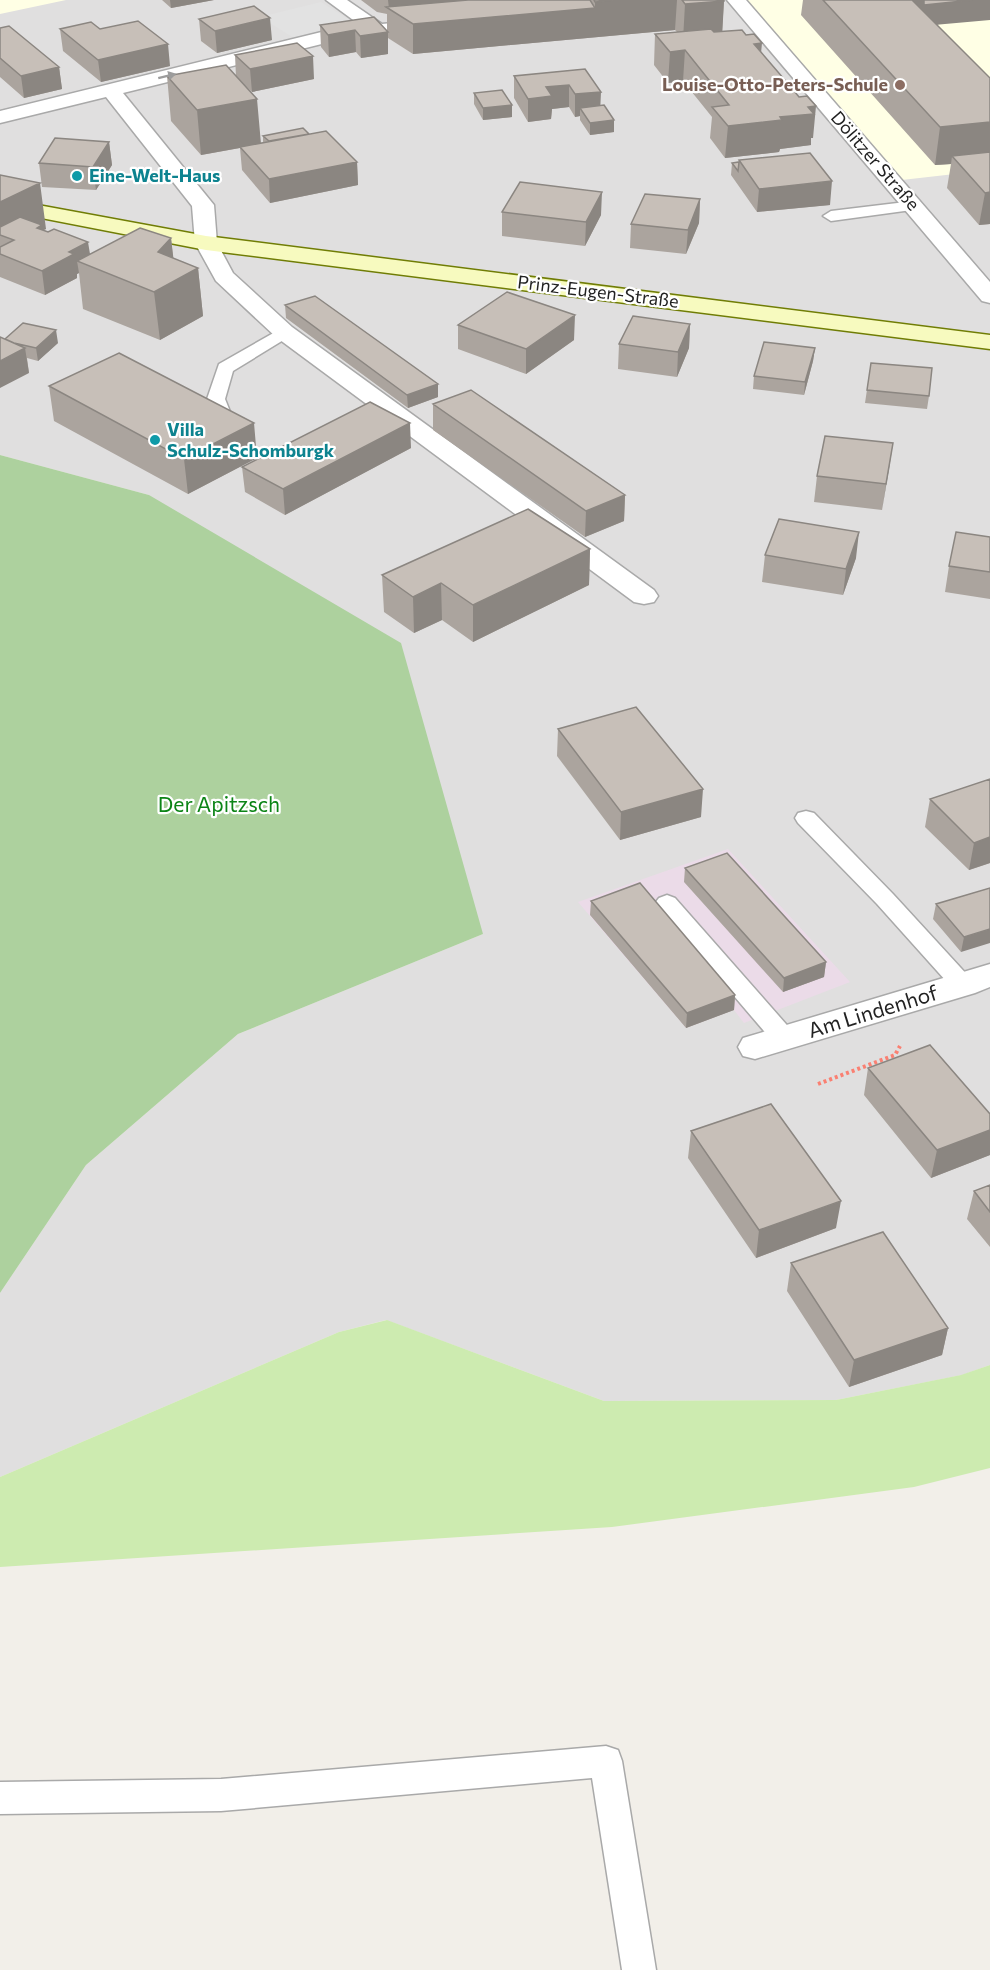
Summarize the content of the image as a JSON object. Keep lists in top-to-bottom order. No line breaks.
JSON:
{"streets":{"street":["Dölitzer Straße","Prinz-Eugen-Straße","Am Lindenhof"]},"parks":["Der Apitzsch"],"places":["Louise-Otto-Peters-Schule","Eine-Welt-Haus","Villa Schulz-Schomburgk"]}
